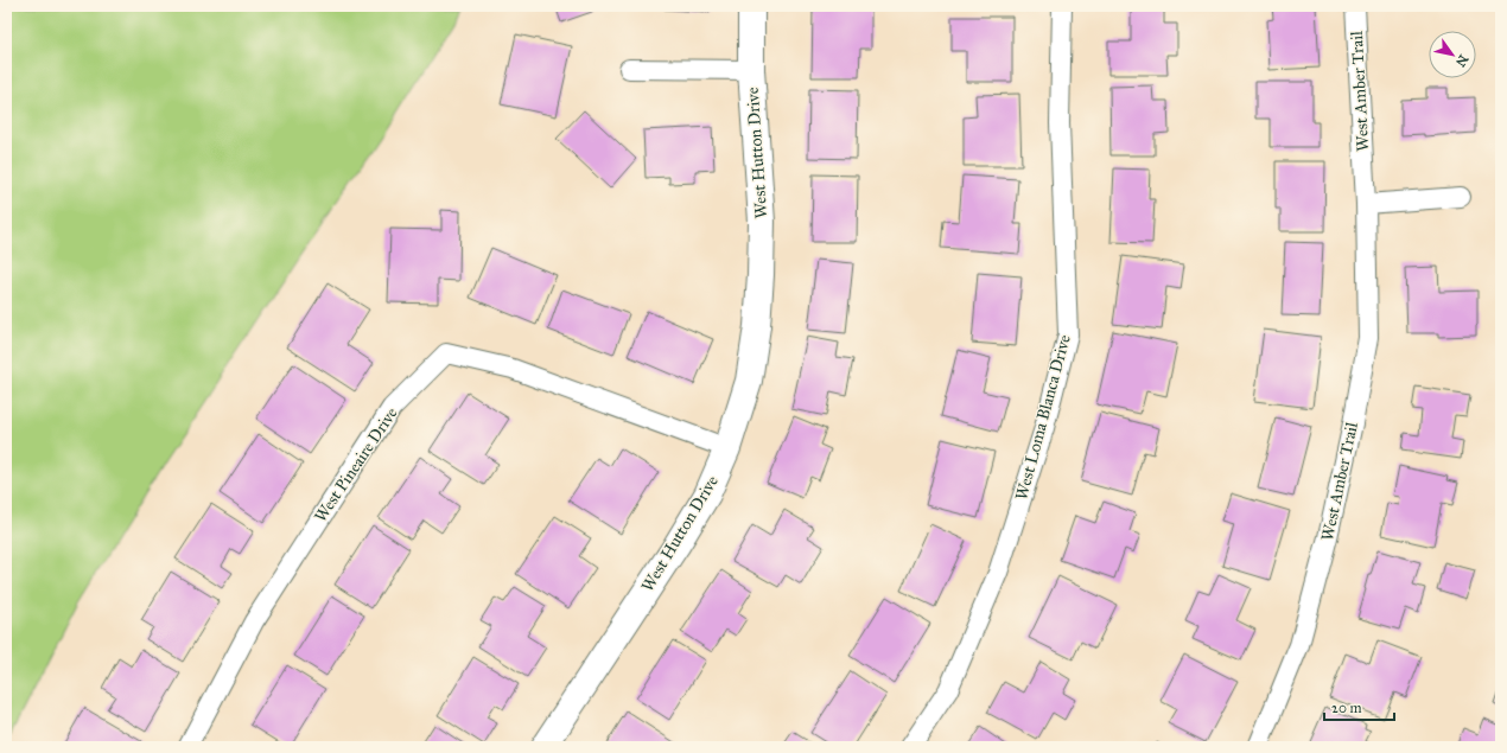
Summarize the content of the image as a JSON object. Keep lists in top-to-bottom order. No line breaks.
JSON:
{"streets":{"street":["West Amber Trail","West Hutton Drive","West Loma Blanca Drive","West Pineaire Drive"]},"crossings":[["West Hutton Drive","West Pineaire Drive"]],"scale_bar":"20 m","north":"bottom right"}
